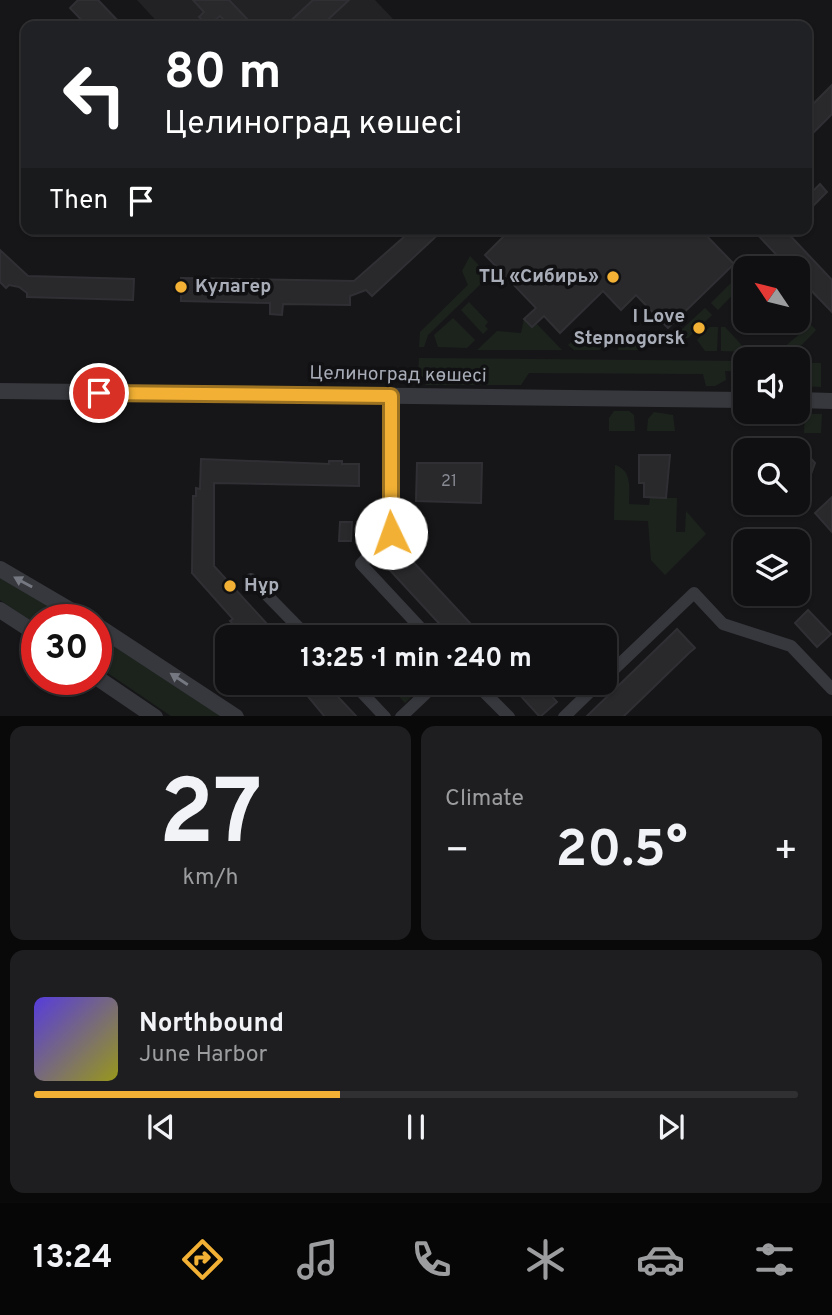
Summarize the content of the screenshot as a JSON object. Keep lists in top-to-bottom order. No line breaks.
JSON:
{"streets":{"street":["Целиноград көшесі"]},"places":["ТЦ «Сибирь»","Кулагер","I Love Stepnogorsk","Нұр"],"house_numbers":["21"],"north":"top left","page":{"turn":["80 m","Целиноград көшесі"],"then":"Then","limit":"30","trip":"13:25 · 1 min · 240 m","tile":[["27","km/h"],"Climate"],"heat":["−","20.5°","+"],"song":["Northbound","June Harbor"],"tabs":"13:24"}}
